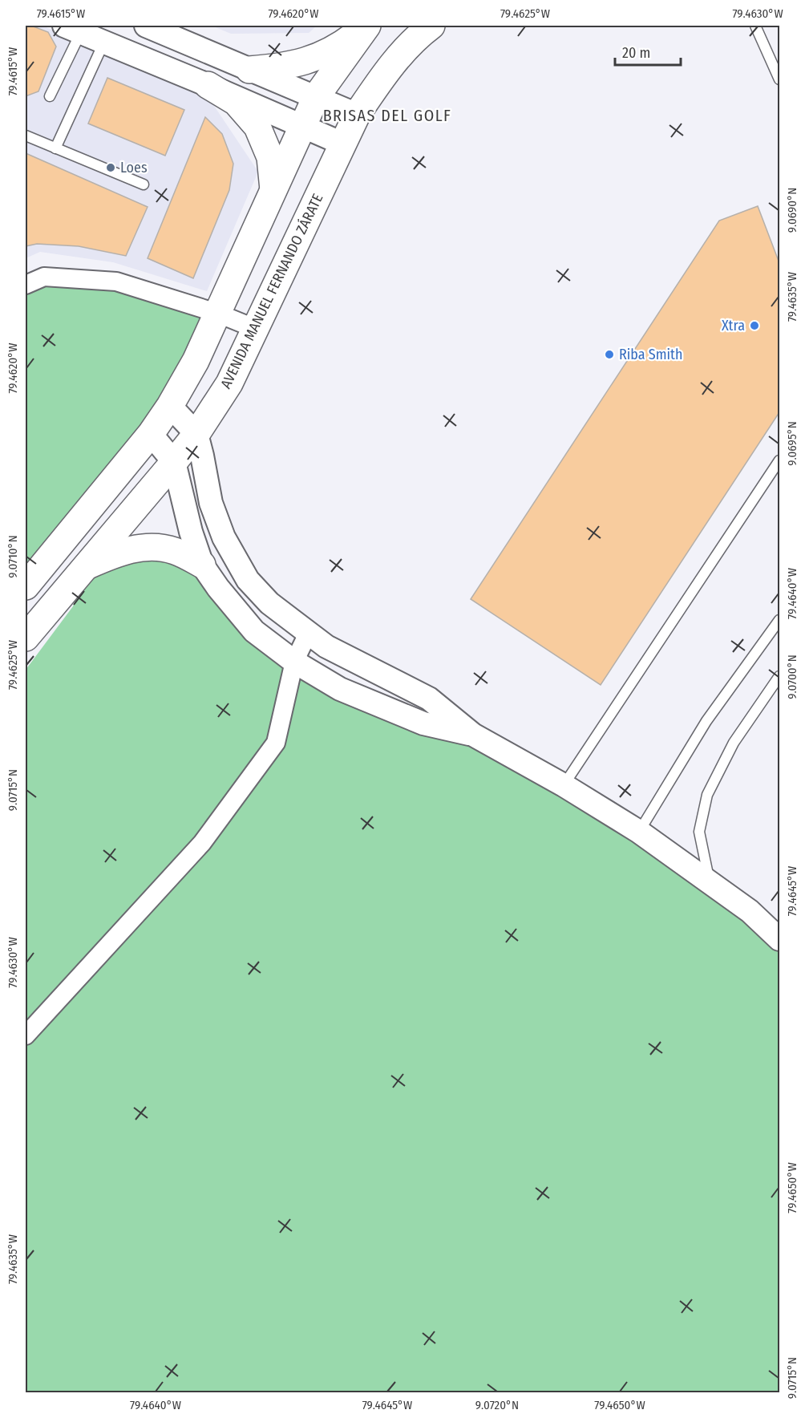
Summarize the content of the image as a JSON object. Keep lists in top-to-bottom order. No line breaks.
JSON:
{"streets":{"main road":["AVENIDA MANUEL FERNANDO ZÁRATE"]},"districts":["BRISAS DEL GOLF"],"places":["Loes","Xtra","Riba Smith"],"scale_bar":"20 m","coordinates":["79.4615°W","79.4620°W","79.4625°W","79.4630°W","9.0690°N","79.4635°W","9.0695°N","9.0710°N","79.4640°W","9.0700°N","9.0715°N","79.4645°W","79.4650°W","9.0720°N"]}
